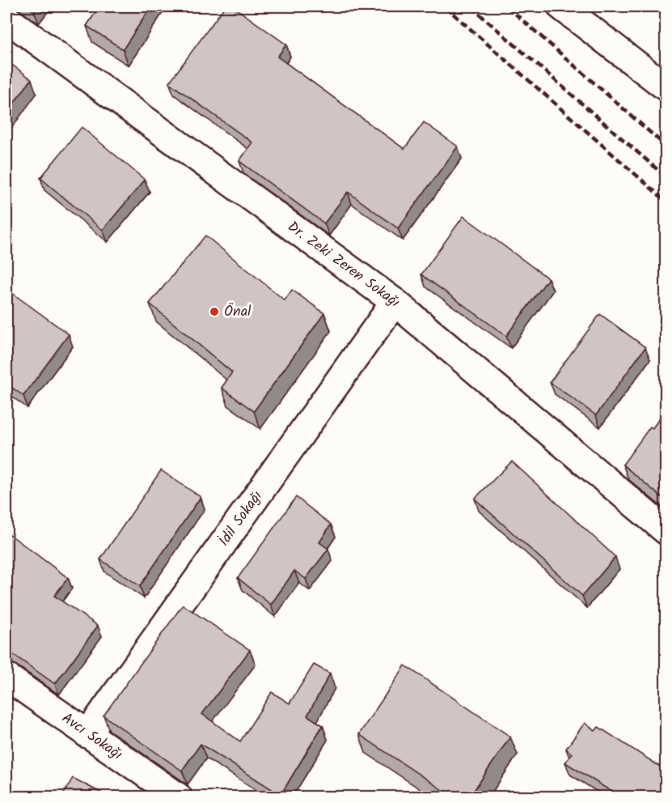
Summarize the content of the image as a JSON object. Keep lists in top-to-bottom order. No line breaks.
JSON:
{"streets":{"street":["Dr. Zeki Zeren Sokağı","İdil Sokağı","Avcı Sokağı"]},"crossings":[["Dr. Zeki Zeren Sokağı","İdil Sokağı"],["İdil Sokağı","Avcı Sokağı"]],"places":["Önal"]}
